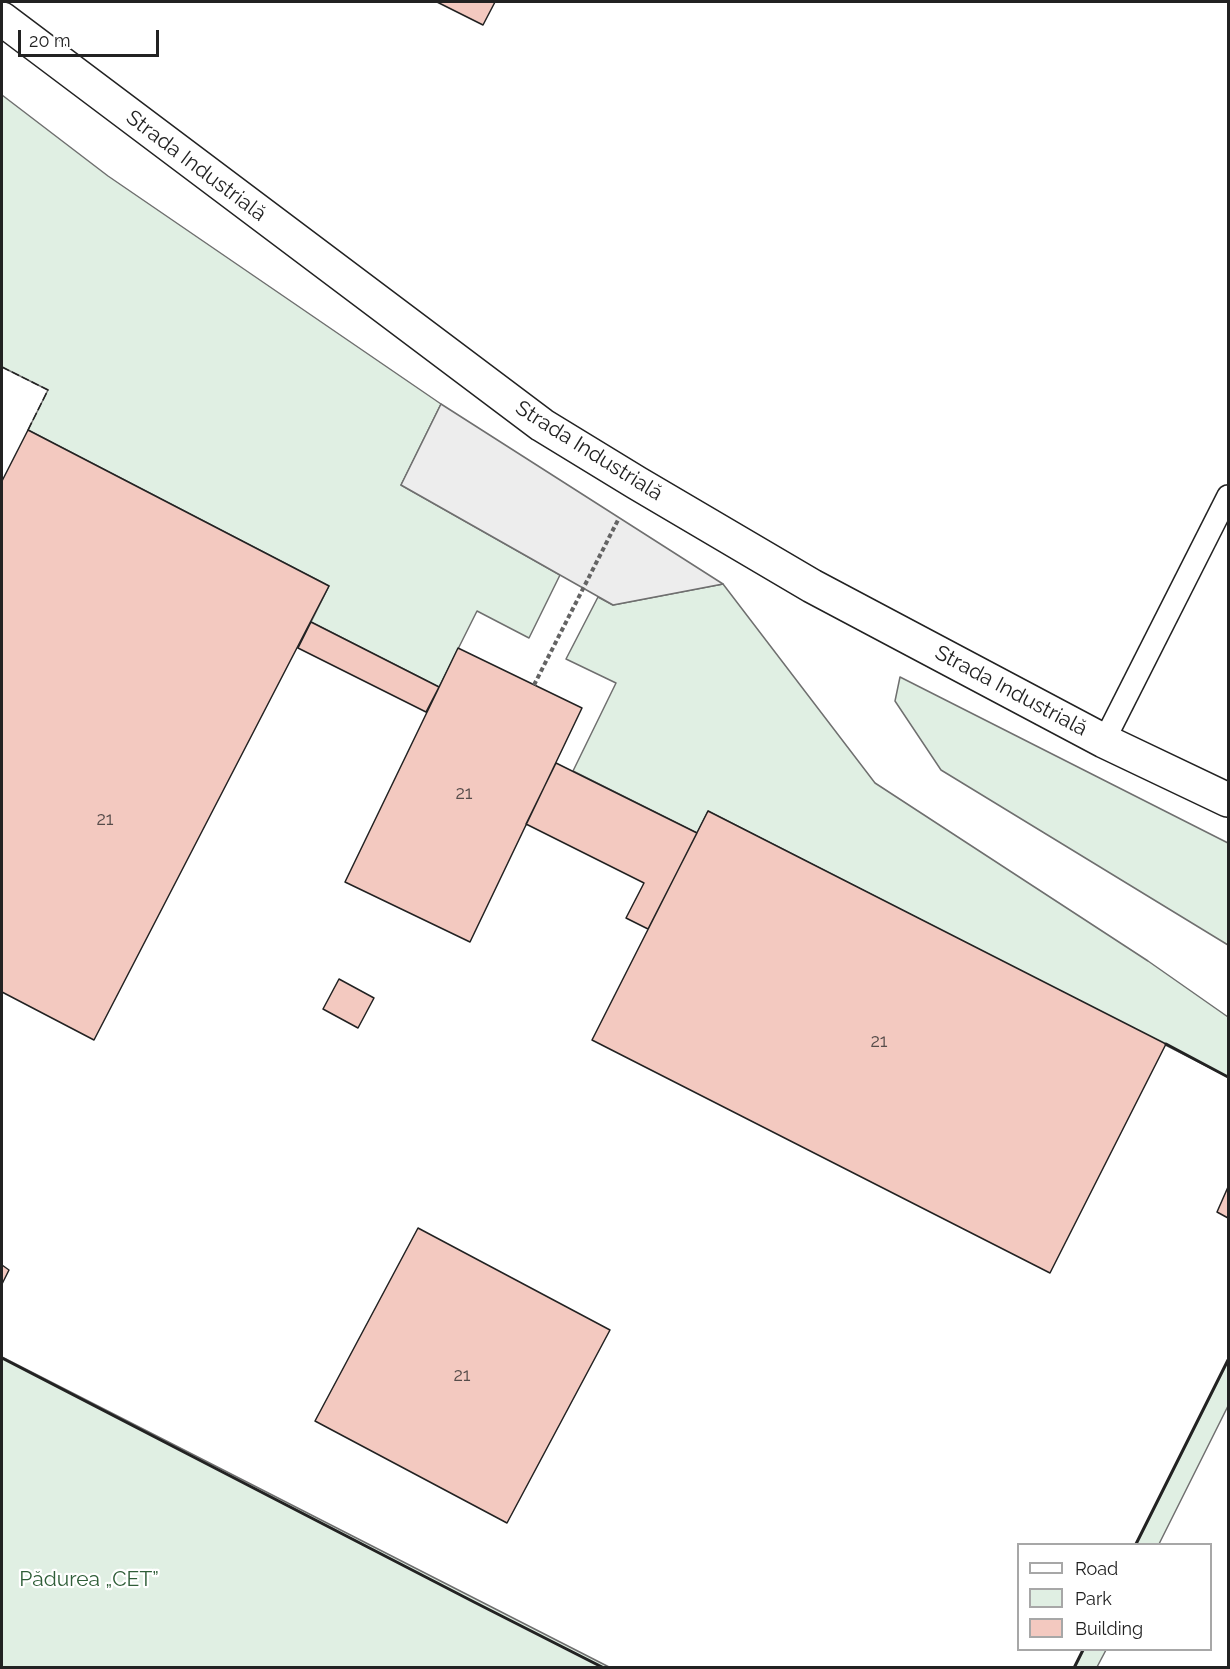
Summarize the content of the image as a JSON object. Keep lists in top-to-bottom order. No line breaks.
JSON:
{"streets":{"street":["Strada Industrială"]},"parks":["Pădurea „CET”"],"house_numbers":["21","21","21","21"],"legend":["Road","Park","Building"],"scale_bar":"20 m"}
